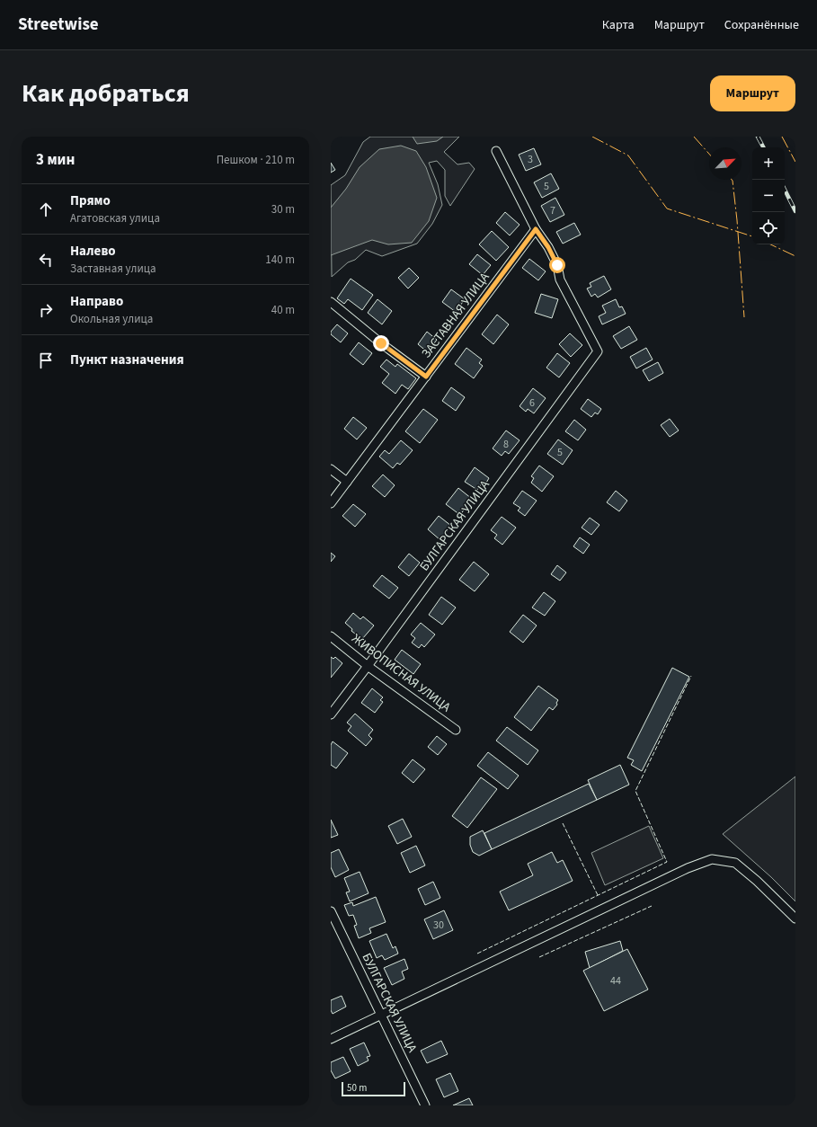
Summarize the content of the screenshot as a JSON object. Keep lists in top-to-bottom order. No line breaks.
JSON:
{"streets":{"street":["ЗАСТАВНАЯ УЛИЦА","БУЛГАРСКАЯ УЛИЦА","ЖИВОПИСНАЯ УЛИЦА"]},"crossings":[["ЗАСТАВНАЯ УЛИЦА","БУЛГАРСКАЯ УЛИЦА"],["БУЛГАРСКАЯ УЛИЦА","ЖИВОПИСНАЯ УЛИЦА"]],"house_numbers":["3","5","7","6","8","5","30","44"],"scale_bar":"50 m","north":"top right","page":{"header":"Streetwise","nav":["Карта","Маршрут","Сохранённые"],"title":"Как добраться","buttons":"Маршрут","heading":["3 мин","Пешком · 210 m"],"map_buttons":["+","−"],"list":[["Прямо","Агатовская улица","30 m"],["Налево","Заставная улица","140 m"],["Направо","Окольная улица","40 m"],"Пункт назначения"],"scale":"50 m"}}
